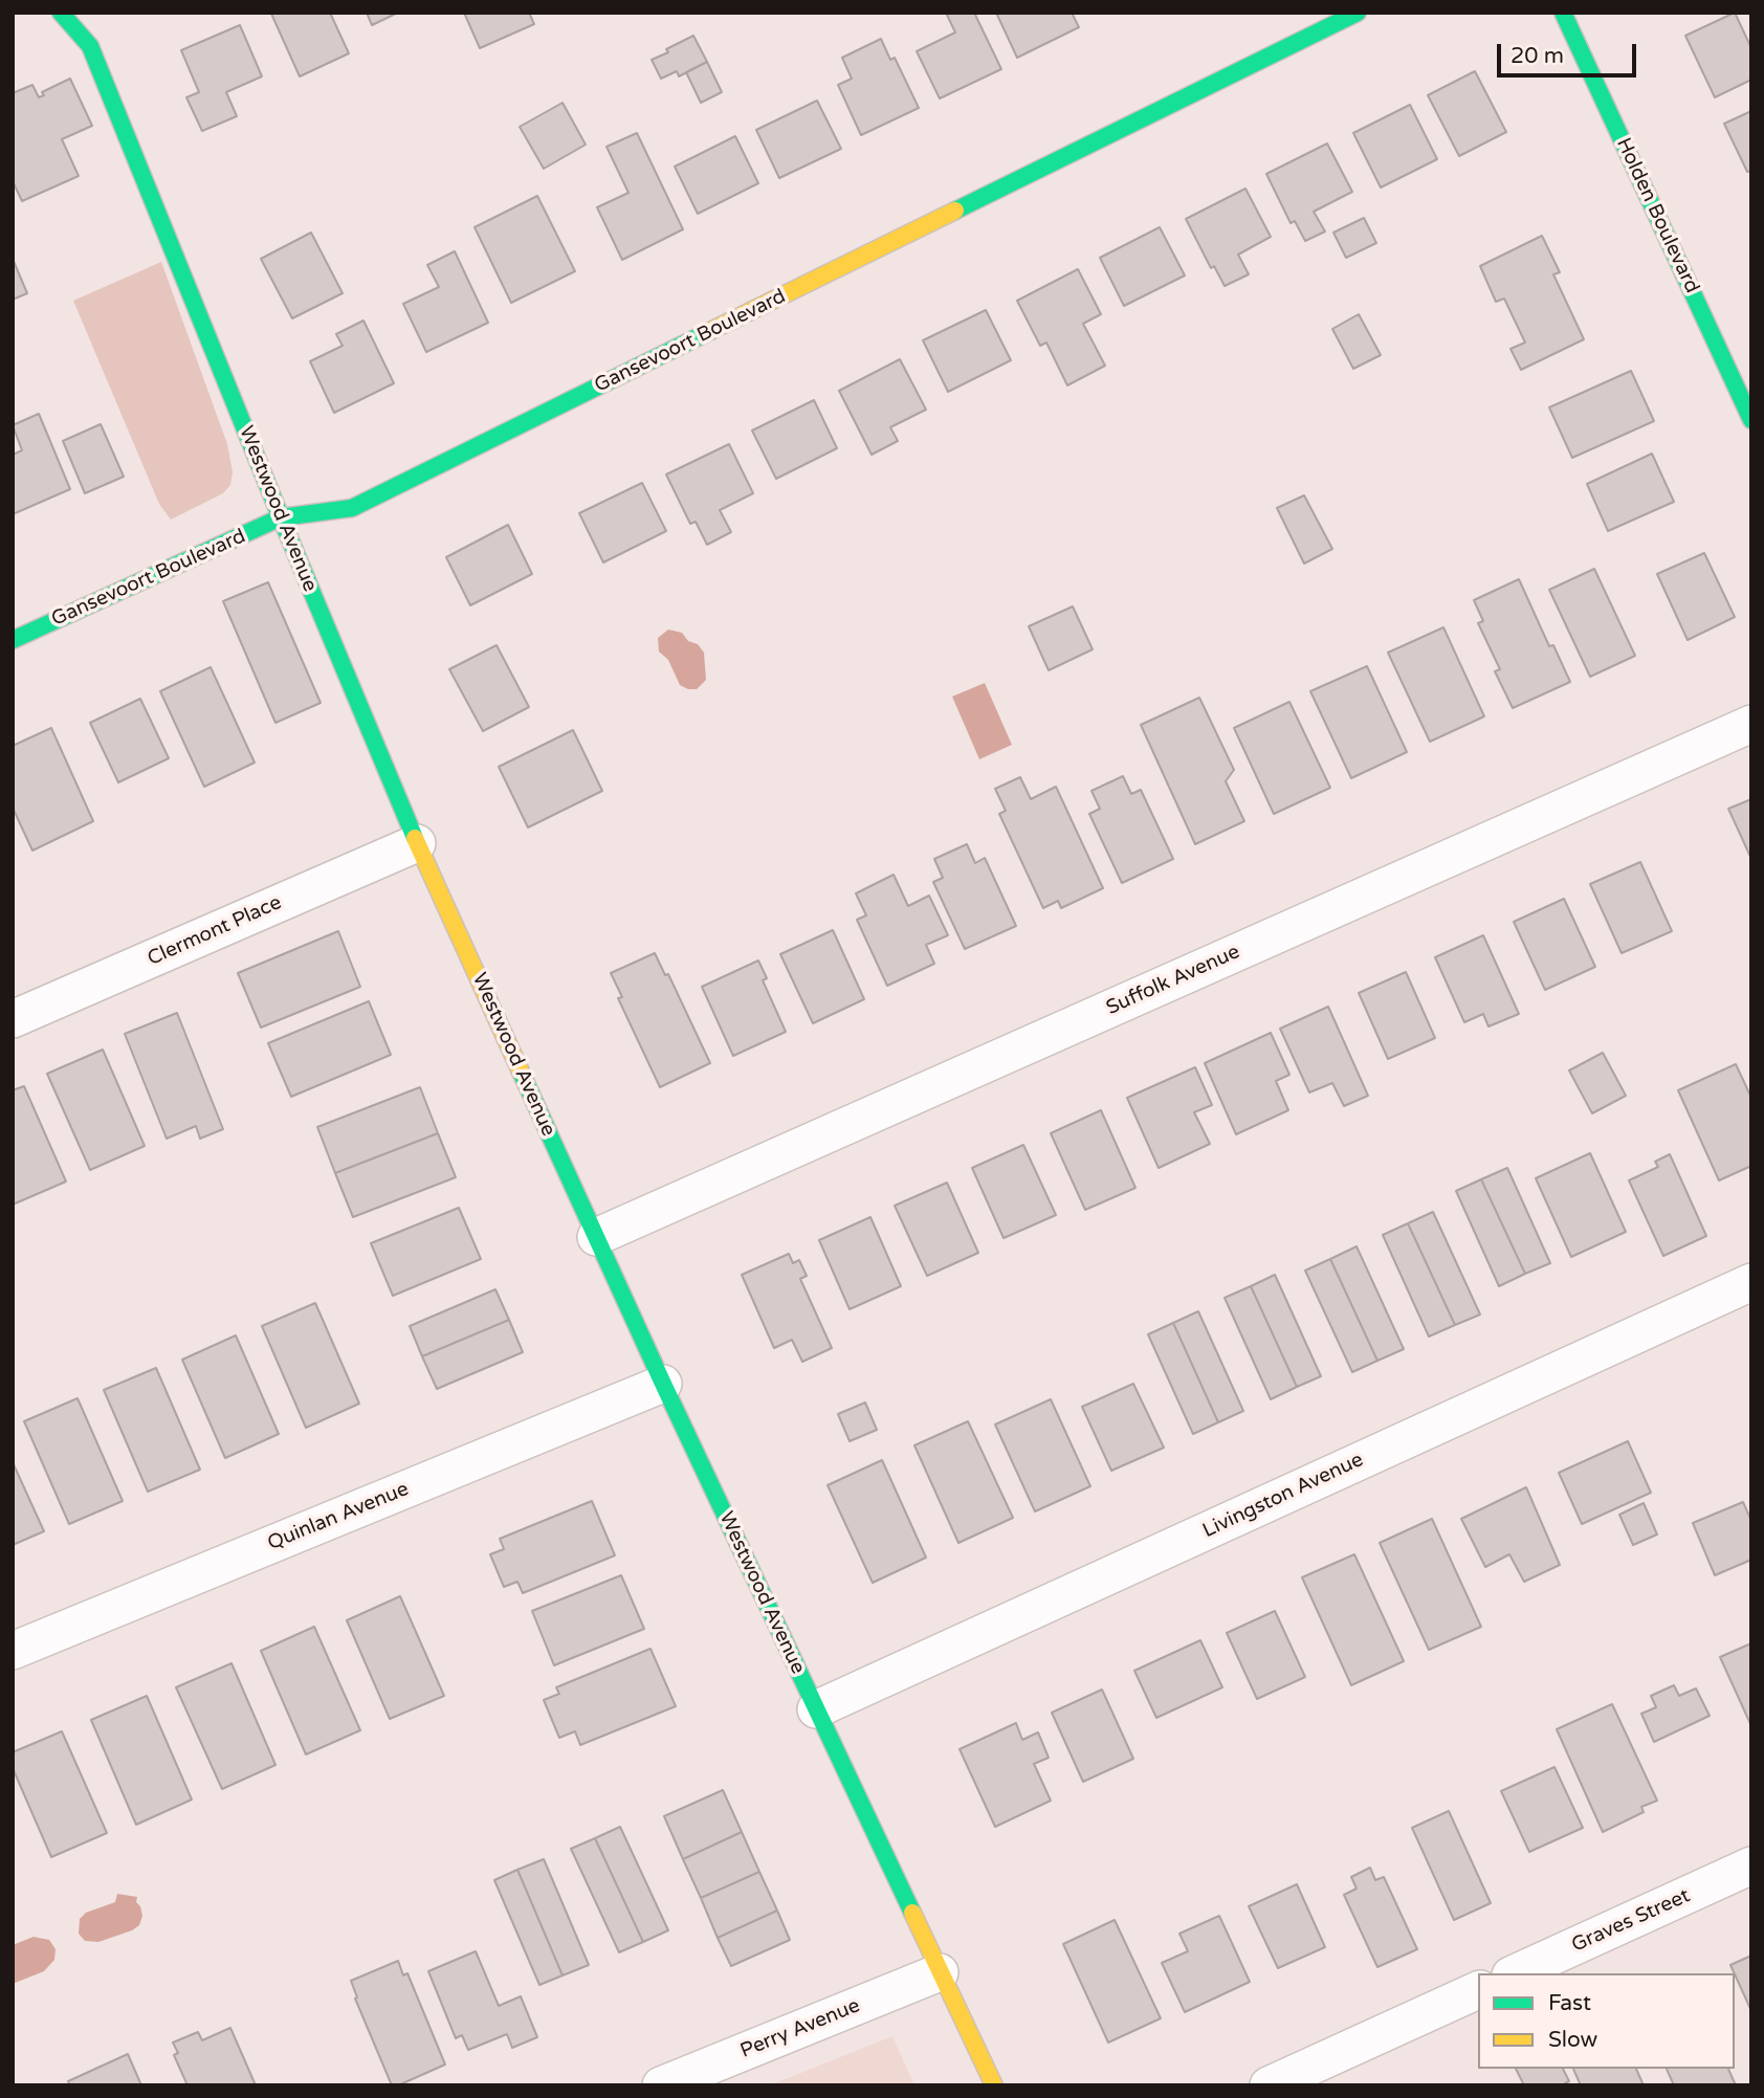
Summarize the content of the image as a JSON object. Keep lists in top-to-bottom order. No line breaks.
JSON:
{"streets":{"street":["Holden Boulevard","Gansevoort Boulevard","Westwood Avenue","Clermont Place","Suffolk Avenue","Livingston Avenue","Quinlan Avenue","Graves Street","Perry Avenue"]},"crossings":[["Gansevoort Boulevard","Westwood Avenue"],["Westwood Avenue","Clermont Place"],["Westwood Avenue","Suffolk Avenue"],["Westwood Avenue","Livingston Avenue"],["Westwood Avenue","Quinlan Avenue"],["Westwood Avenue","Perry Avenue"]],"legend":["Fast","Slow"],"scale_bar":"20 m"}
